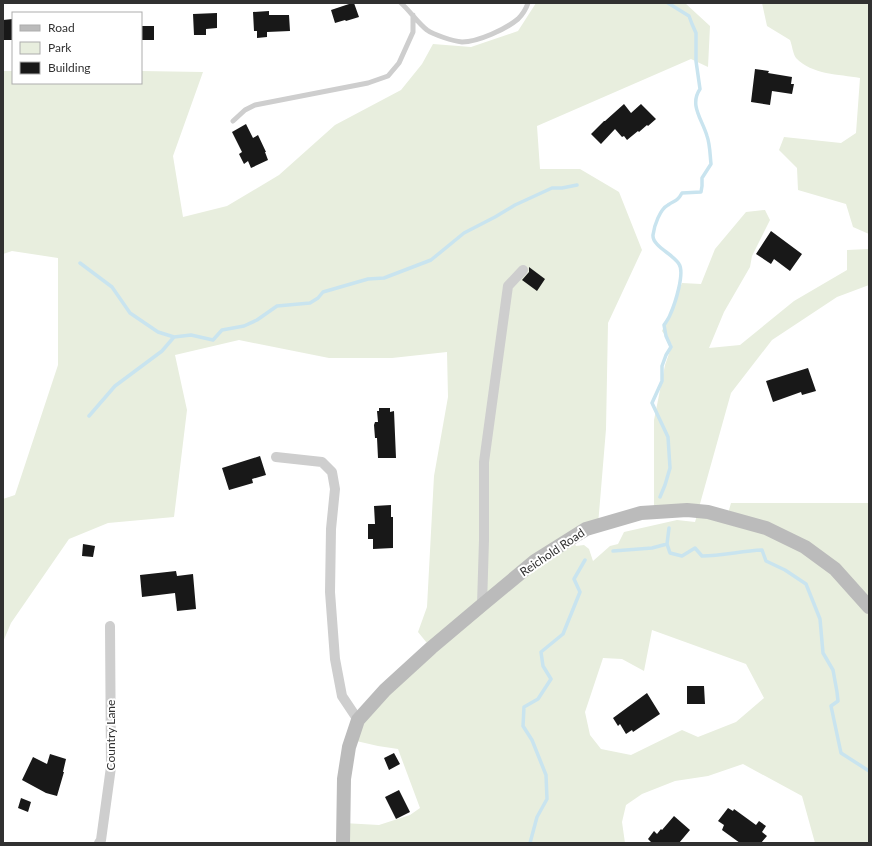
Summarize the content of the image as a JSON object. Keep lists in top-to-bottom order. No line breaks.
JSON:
{"streets":{"street":["Reichold Road","Country Lane"]},"legend":["Road","Park","Building"]}
